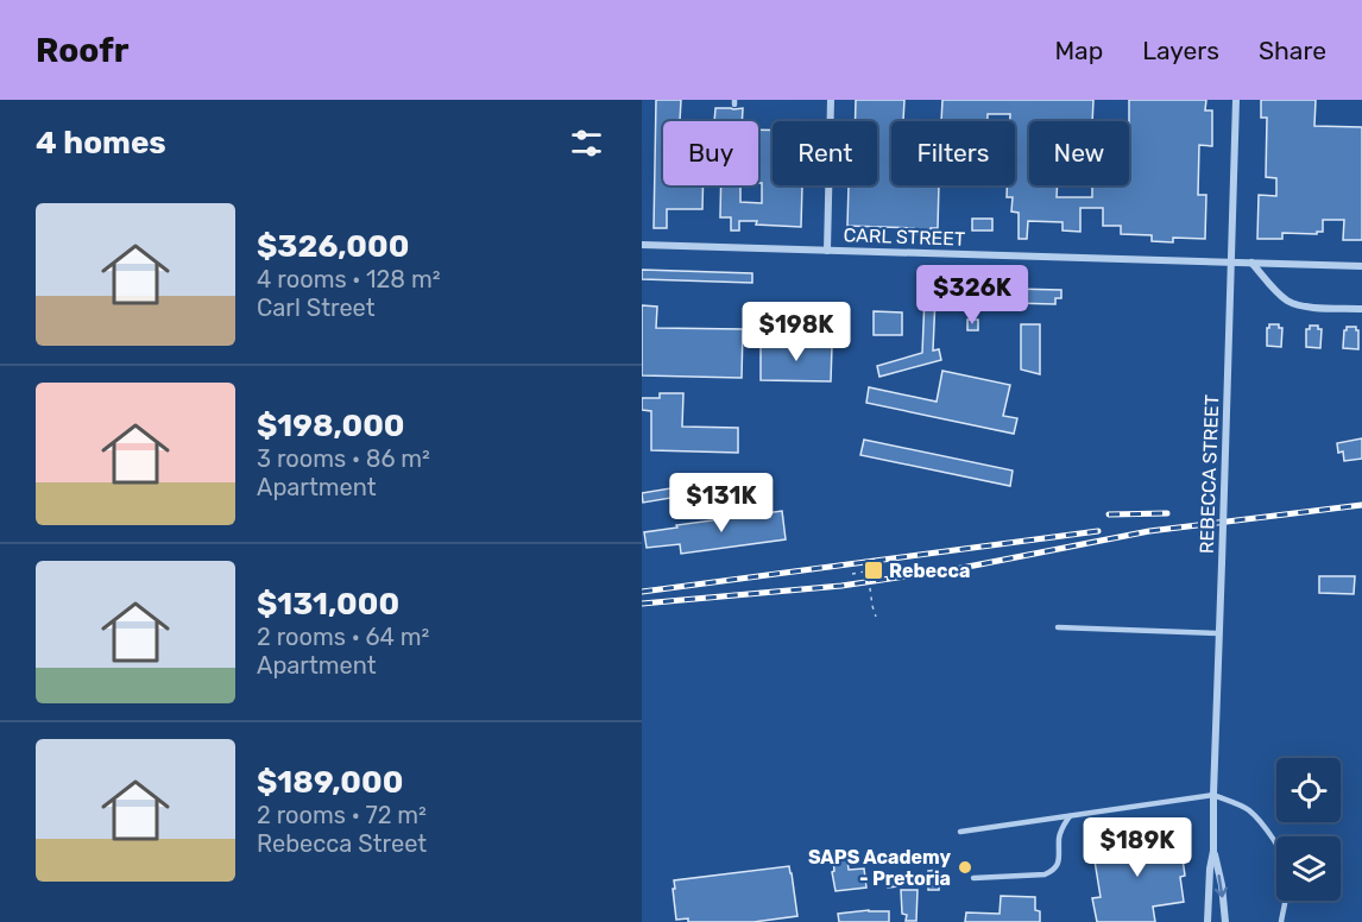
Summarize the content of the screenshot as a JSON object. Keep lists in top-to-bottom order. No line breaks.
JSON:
{"streets":{"street":["CARL STREET","REBECCA STREET"]},"crossings":[["CARL STREET","REBECCA STREET"]],"places":{"transit":["Rebecca"],"other":["SAPS Academy - Pretoria"]},"page":{"header":"Roofr","nav":["Map","Layers","Share"],"heading":"4 homes","chip":["Buy","Rent","Filters","New"],"list":[{"name":"$326,000","note":"4 rooms · 128 m² · Carl Street"},{"name":"$198,000","note":"3 rooms · 86 m² · Apartment"},{"name":"$131,000","note":"2 rooms · 64 m² · Apartment"},{"name":"$189,000","note":"2 rooms · 72 m² · Rebecca Street"}],"price":["$326K","$198K","$131K","$189K"]}}
